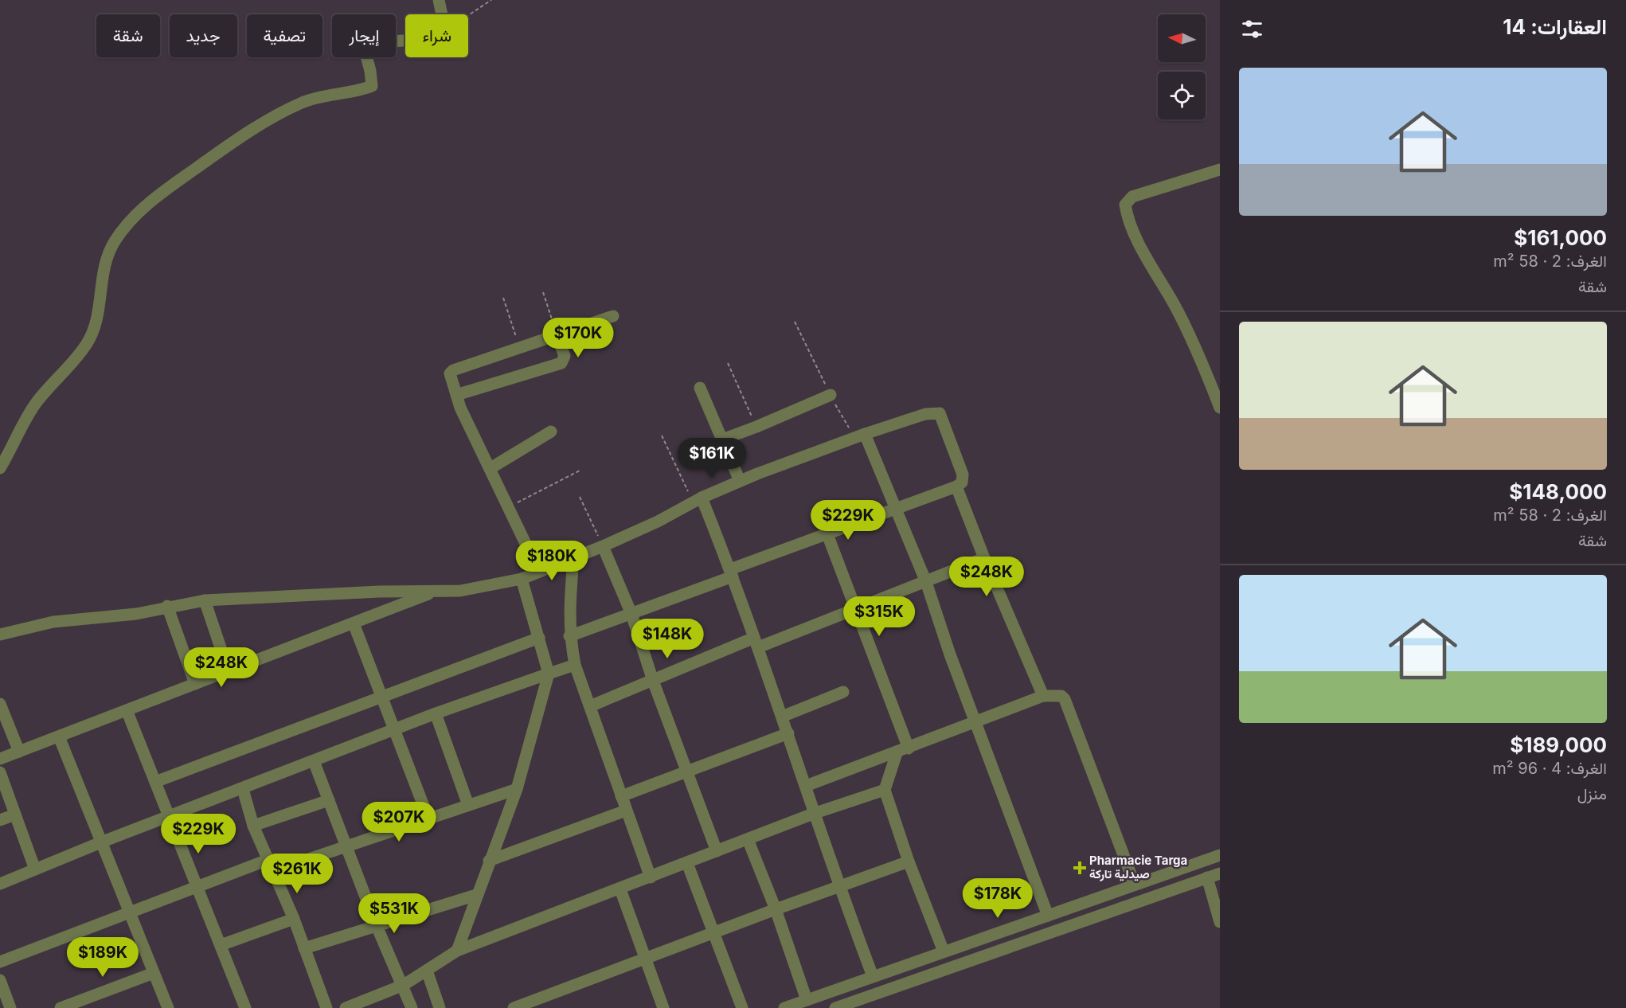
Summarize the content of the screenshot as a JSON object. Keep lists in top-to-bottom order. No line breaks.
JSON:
{"places":{"health":["Pharmacie Targa صيدلية تاركة"]},"north":"left","page":{"heading":"العقارات: 14","chip":["شراء","إيجار","تصفية","جديد","شقة"],"list":[{"name":"$161,000","note":"الغرف: 2 · 58 m² · شقة"},{"name":"$148,000","note":"الغرف: 2 · 58 m² · شقة"},{"name":"$189,000","note":"الغرف: 4 · 96 m² · منزل"}],"price":["$170K","$161K","$229K","$180K","$248K","$315K","$148K","$248K","$207K","$229K","$261K","$178K","$531K","$189K"]}}
